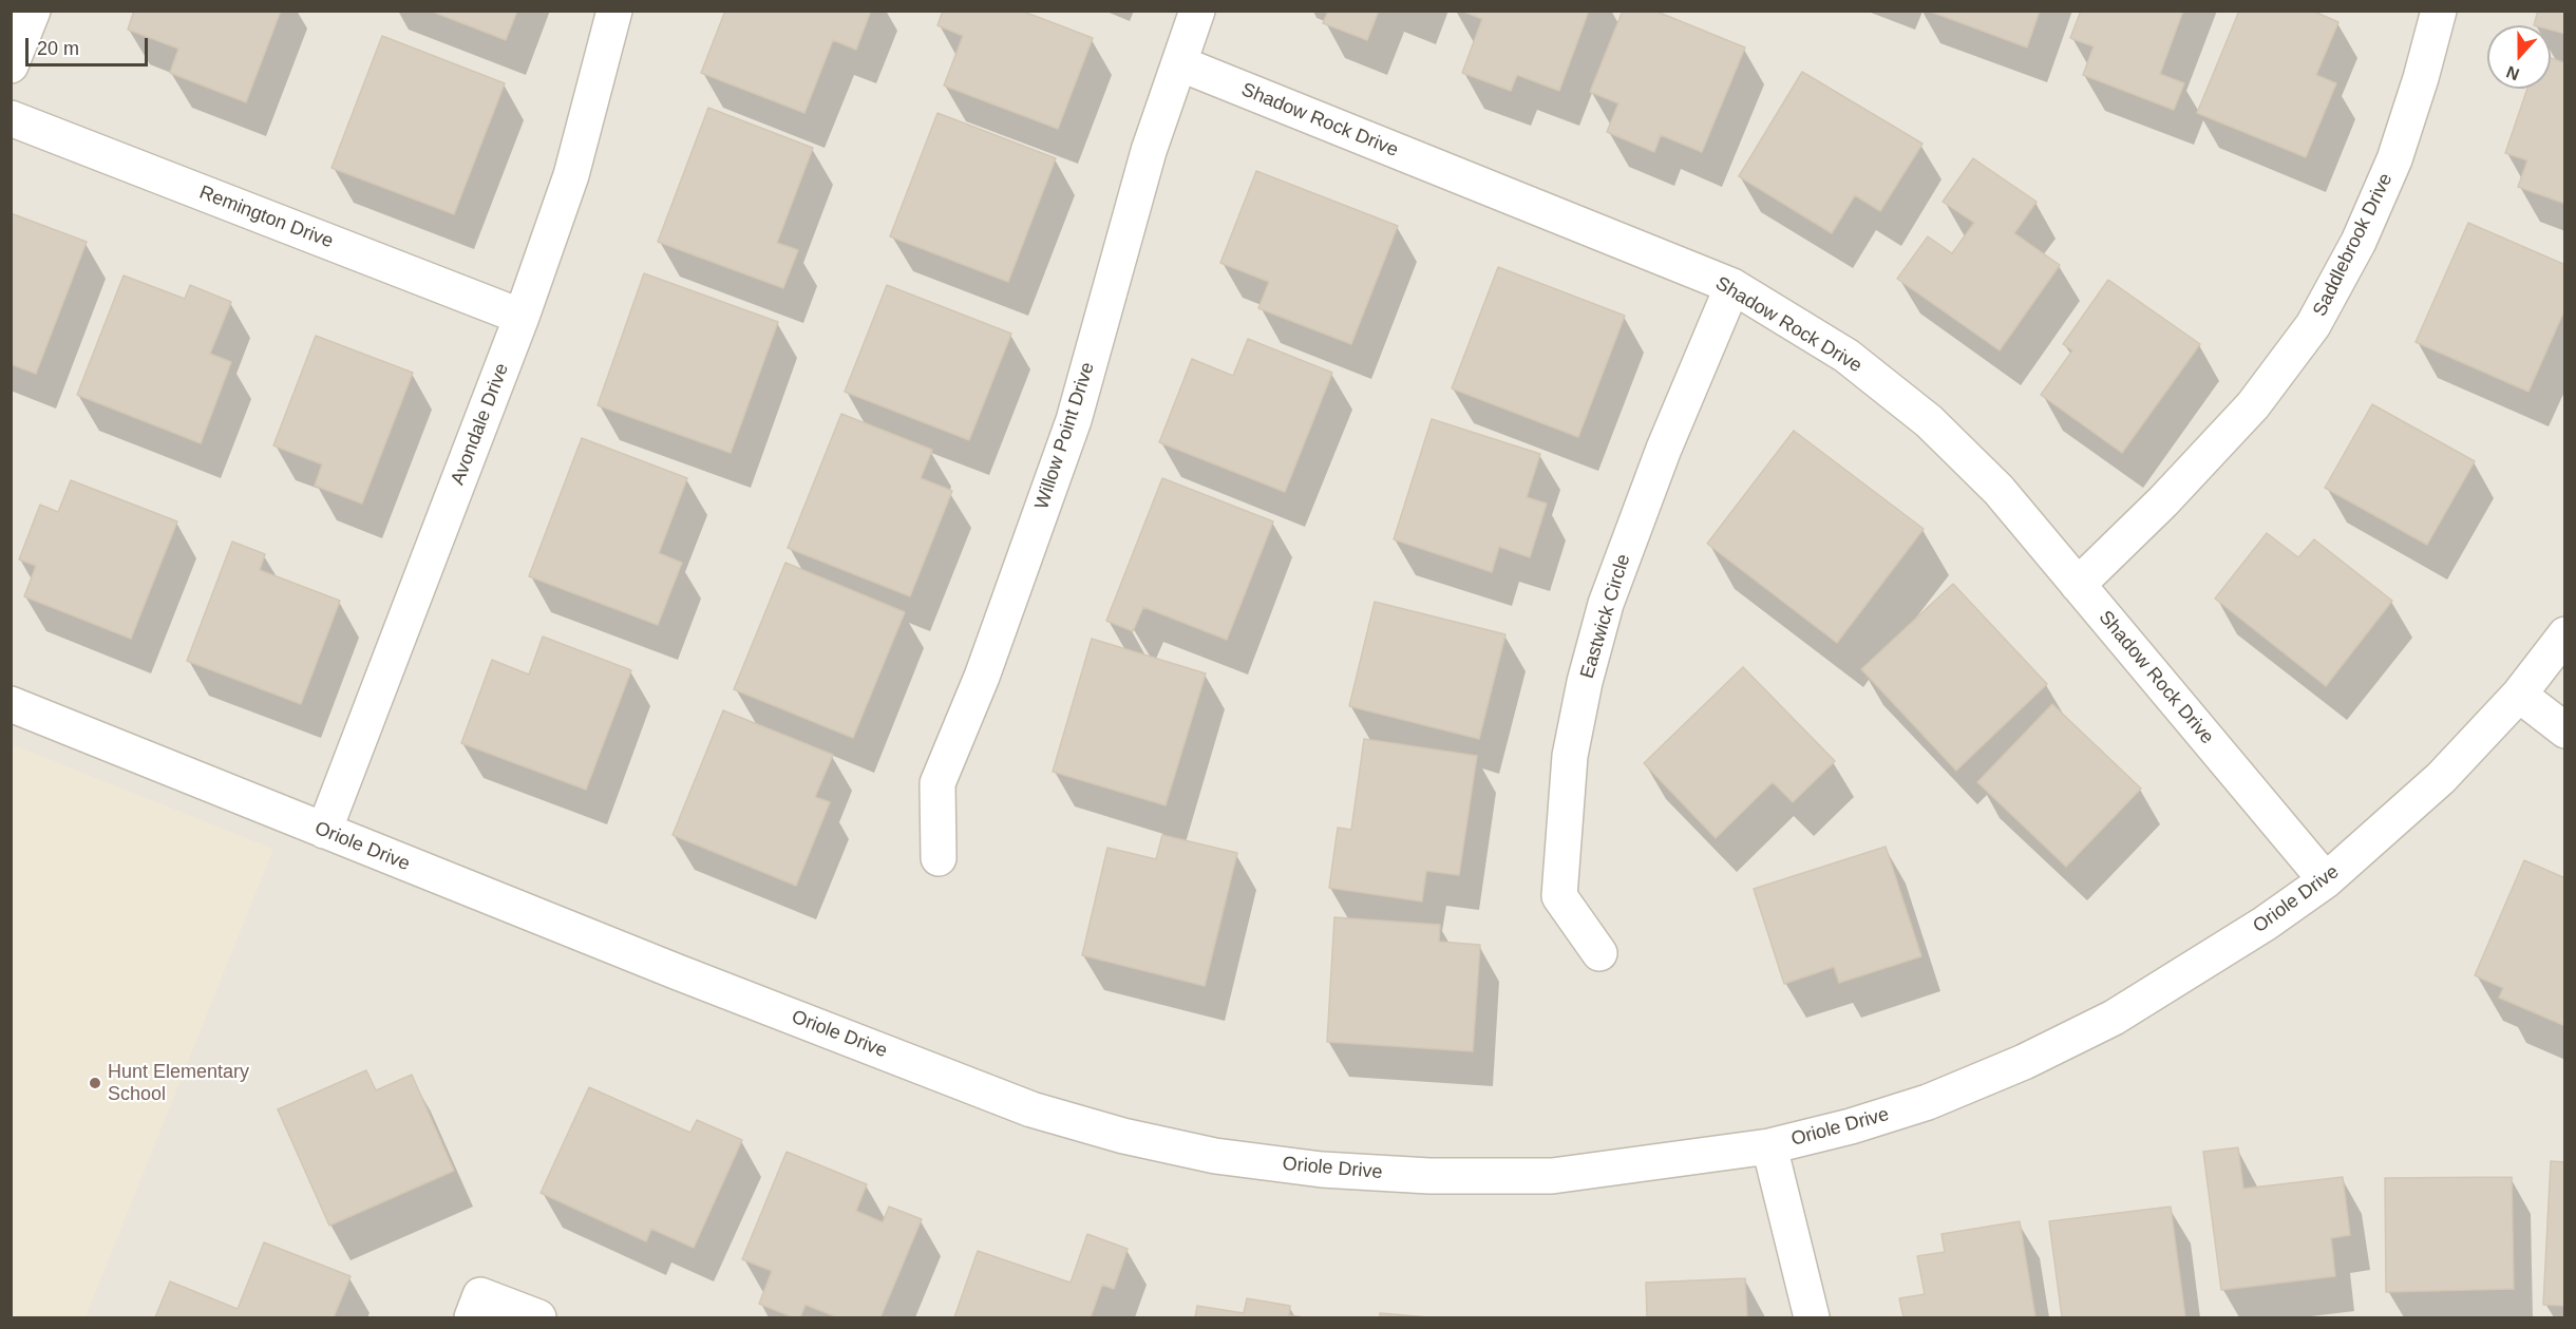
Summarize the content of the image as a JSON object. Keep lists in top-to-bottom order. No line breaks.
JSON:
{"streets":{"street":["Shadow Rock Drive","Remington Drive","Saddlebrook Drive","Avondale Drive","Willow Point Drive","Eastwick Circle","Oriole Drive"]},"crossings":[["Shadow Rock Drive","Saddlebrook Drive"],["Shadow Rock Drive","Willow Point Drive"],["Shadow Rock Drive","Eastwick Circle"],["Shadow Rock Drive","Oriole Drive"],["Remington Drive","Avondale Drive"],["Avondale Drive","Oriole Drive"]],"places":["Hunt Elementary School"],"scale_bar":"20 m","north":"bottom"}
